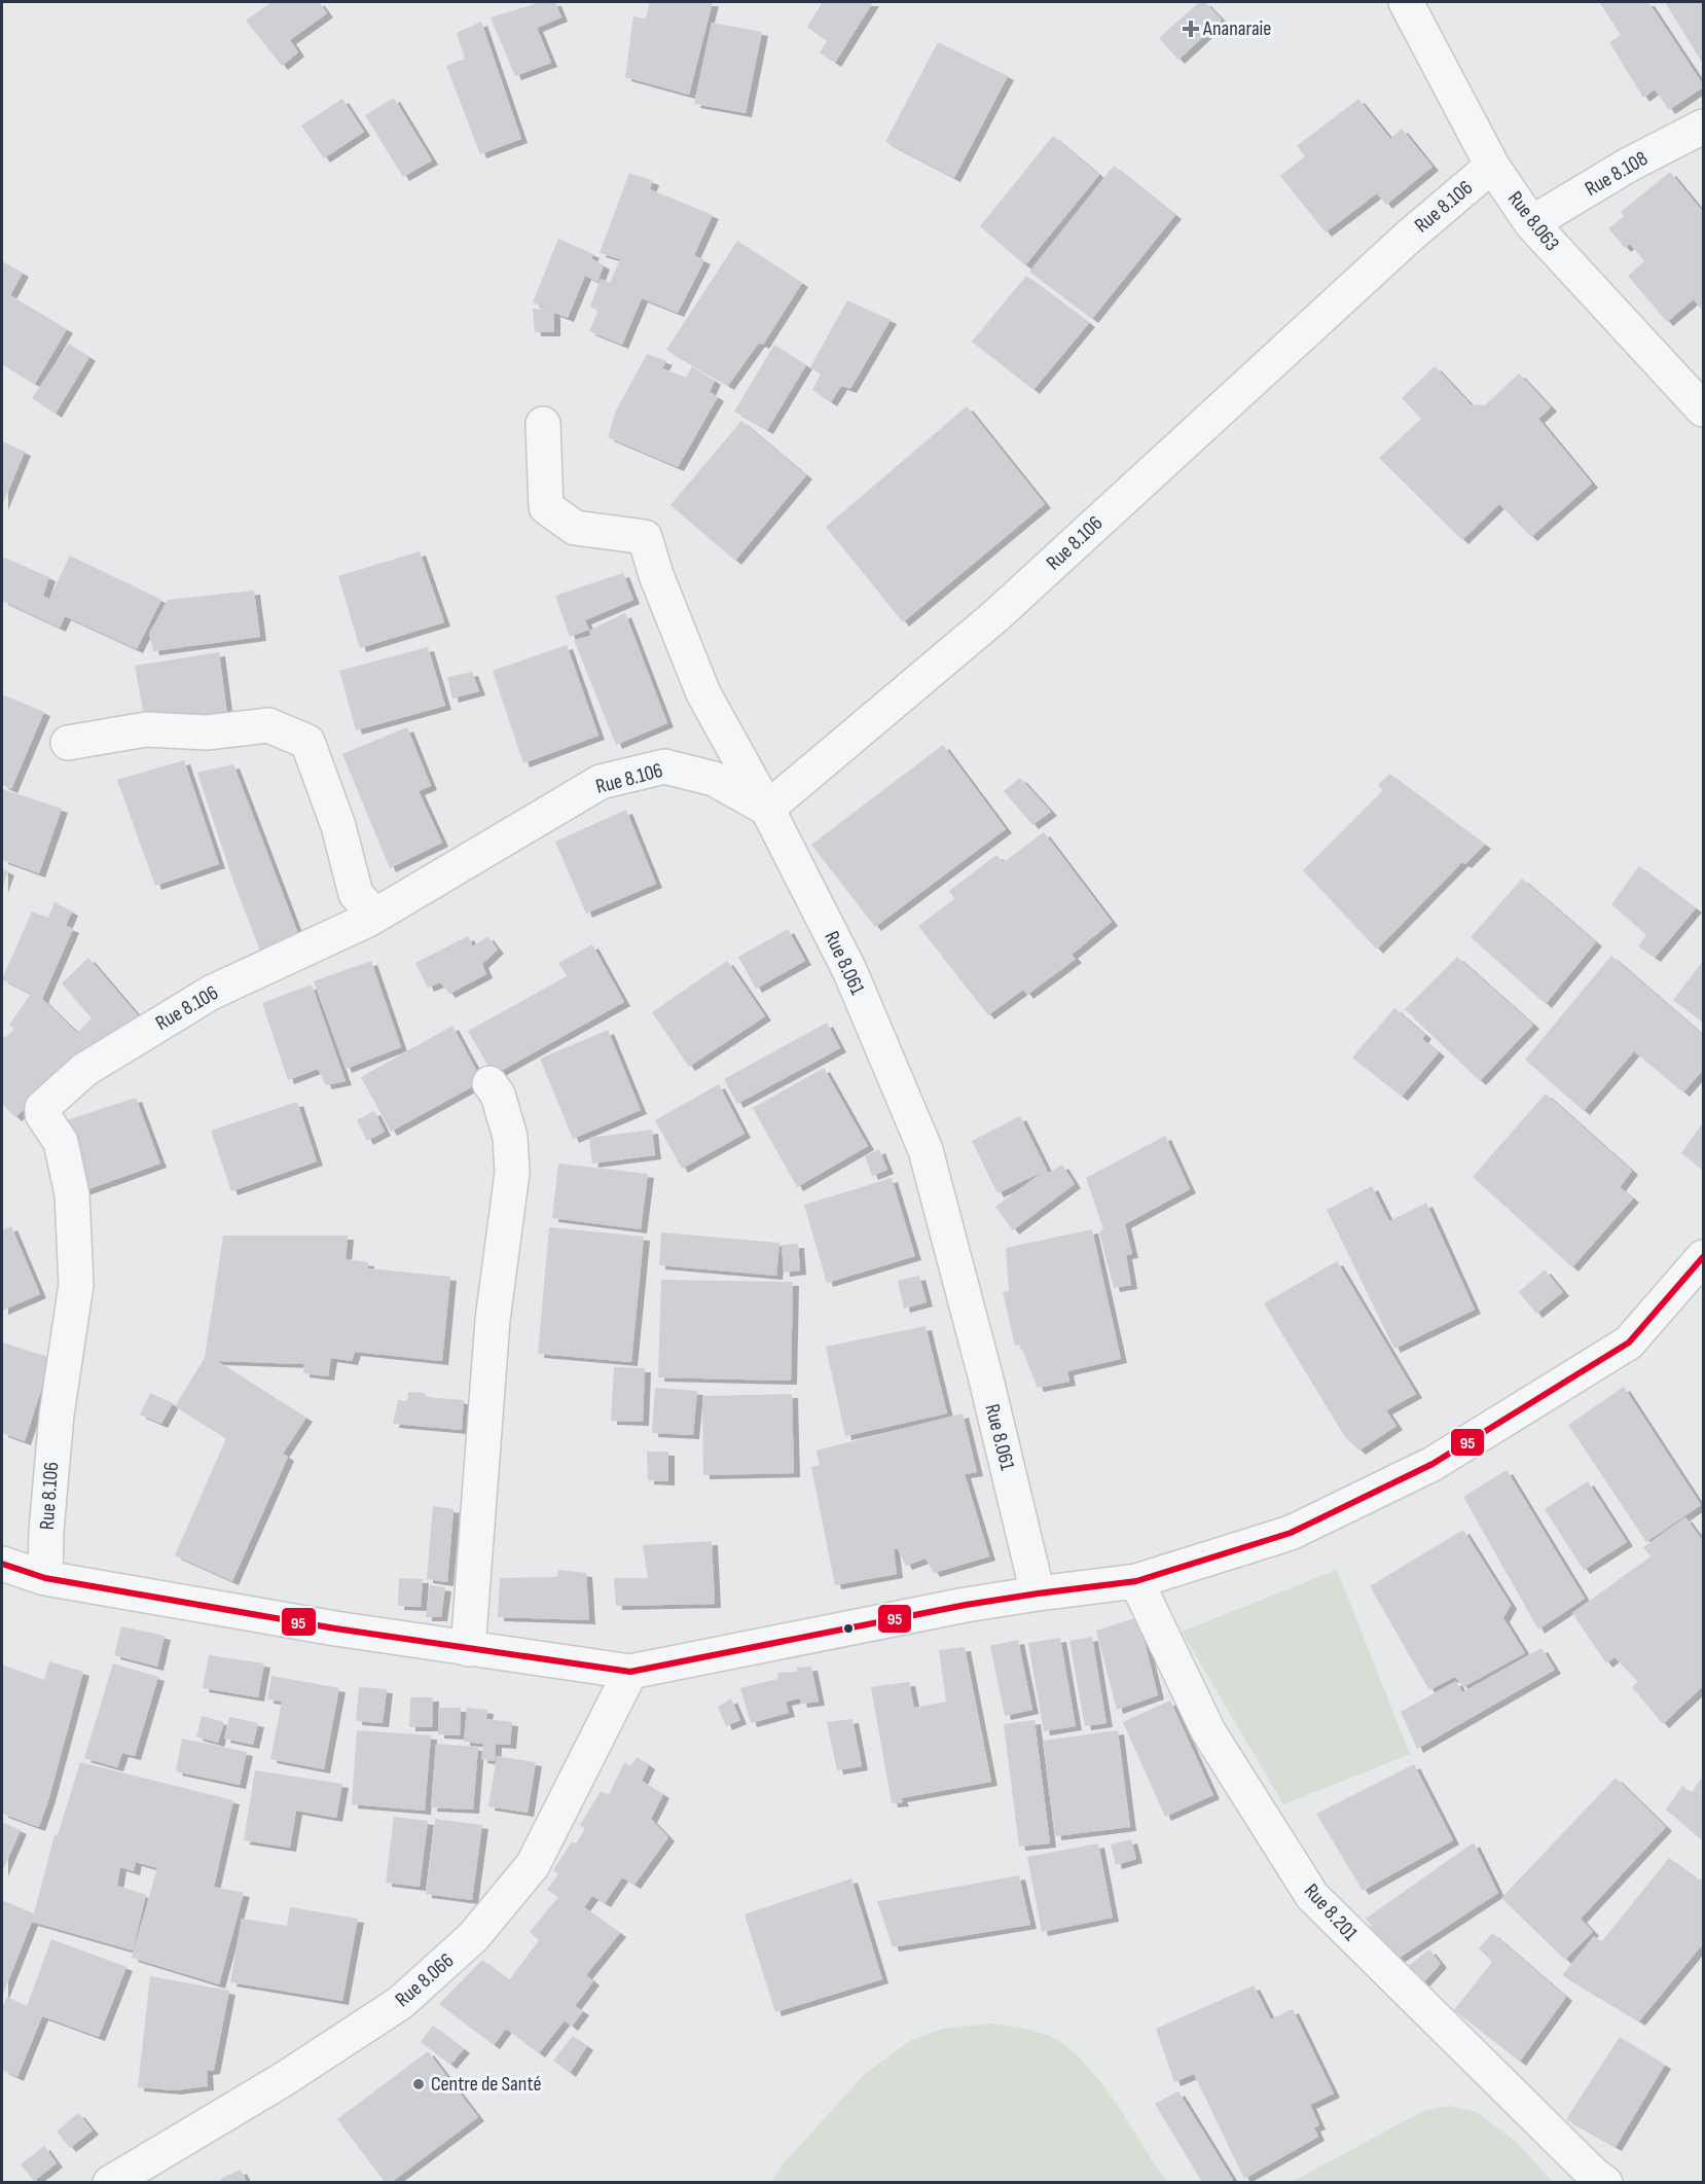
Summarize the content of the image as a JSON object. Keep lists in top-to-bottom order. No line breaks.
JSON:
{"streets":{"street":["Rue 8.108","Rue 8.106","Rue 8.063","Rue 8.061","Rue 8.201","Rue 8.066"]},"crossings":[["Rue 8.108","Rue 8.063"],["Rue 8.106","Rue 8.063"],["Rue 8.106","Rue 8.061"]],"places":{"health":["Ananaraie"],"other":["Centre de Santé"]},"lines":["transit line 95"]}
